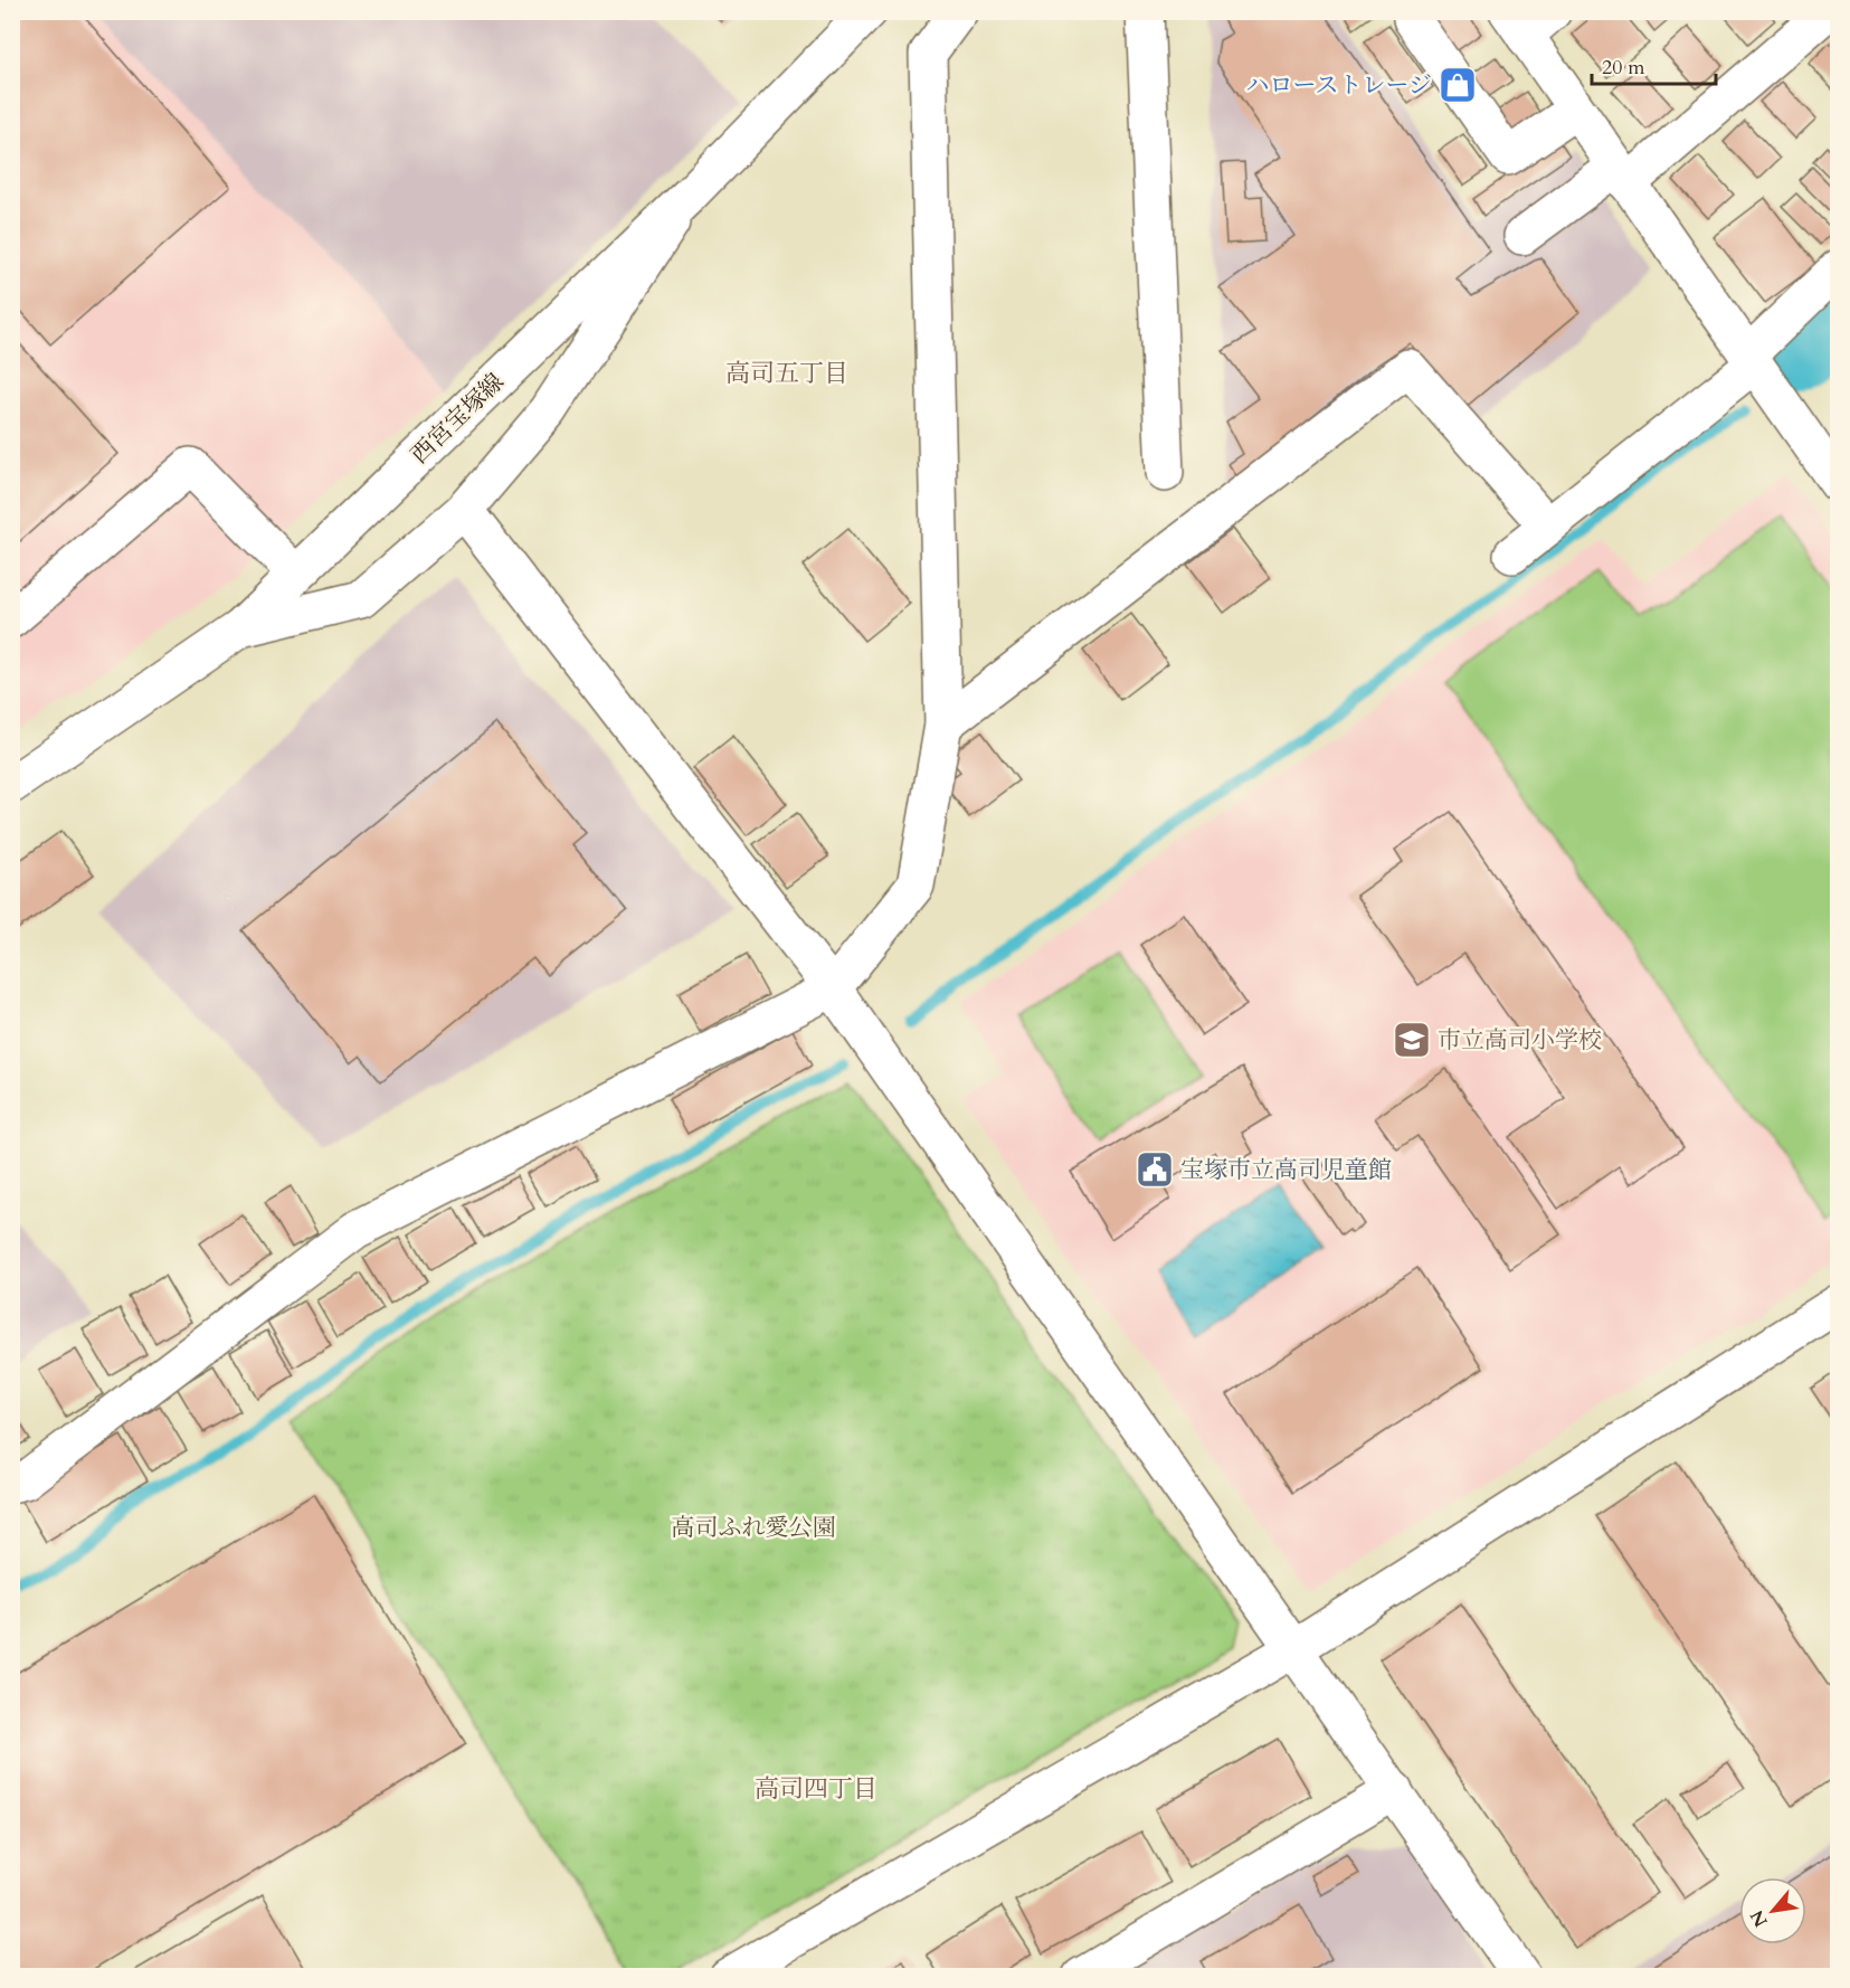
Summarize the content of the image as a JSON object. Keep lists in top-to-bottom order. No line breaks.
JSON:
{"streets":{"street":["西宮宝塚線"]},"districts":["高司五丁目","高司四丁目"],"parks":["高司ふれ愛公園"],"places":{"shop":["ハローストレージ"],"school or university":["市立高司小学校"],"public building":["宝塚市立高司児童館"]},"scale_bar":"20 m","north":"bottom left"}
